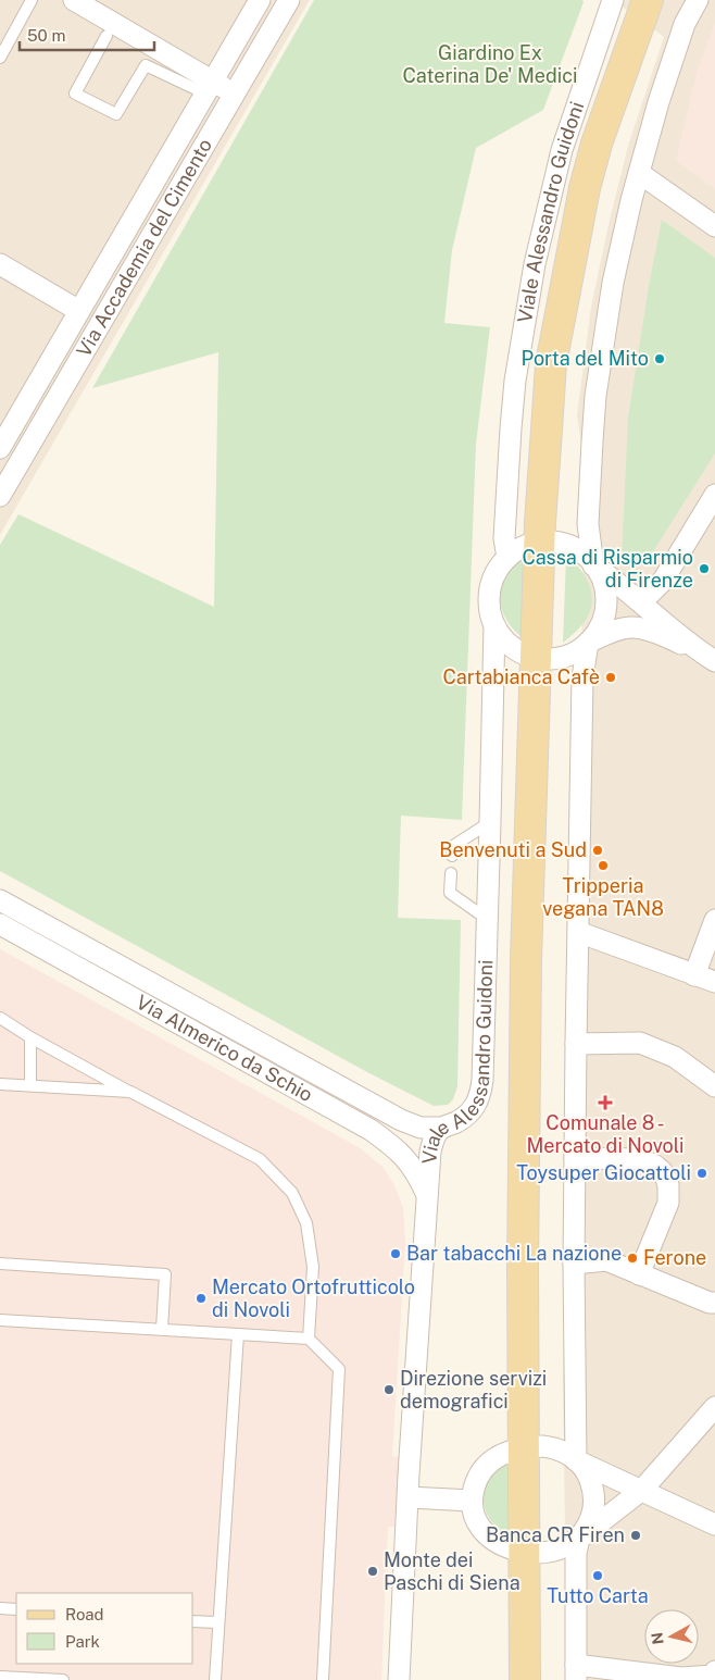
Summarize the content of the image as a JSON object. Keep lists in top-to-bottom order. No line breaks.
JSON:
{"streets":{"main road":["Viale Alessandro Guidoni"],"street":["Via Accademia del Cimento","Via Almerico da Schio"]},"crossings":[["Viale Alessandro Guidoni","Via Almerico da Schio"]],"parks":["Giardino Ex Caterina De' Medici"],"places":{"other":["Porta del Mito","Cassa di Risparmio di Firenze","Cartabianca Cafè","Benvenuti a Sud","Tripperia vegana TAN8","Toysuper Giocattoli","Bar tabacchi La nazione","Ferone","Mercato Ortofrutticolo di Novoli","Direzione servizi demografici","Banca CR Firen","Monte dei Paschi di Siena","Tutto Carta"],"health":["Comunale 8 - Mercato di Novoli"]},"legend":["Road","Park"],"scale_bar":"50 m","north":"left"}
